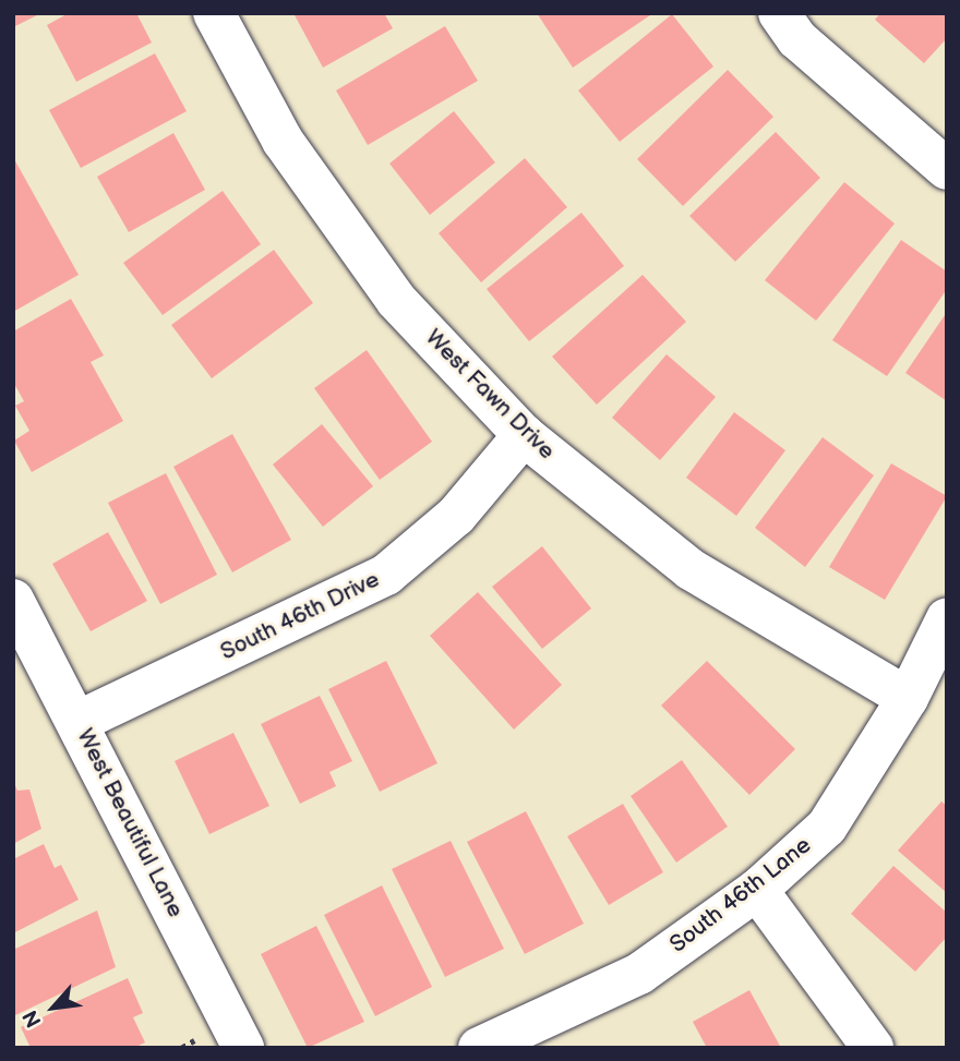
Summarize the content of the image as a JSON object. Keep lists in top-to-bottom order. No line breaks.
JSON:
{"streets":{"street":["West Fawn Drive","South 46th Drive","West Beautiful Lane","South 46th Lane"]},"crossings":[["West Fawn Drive","South 46th Drive"],["West Fawn Drive","South 46th Lane"],["South 46th Drive","West Beautiful Lane"]],"north":"bottom left"}
